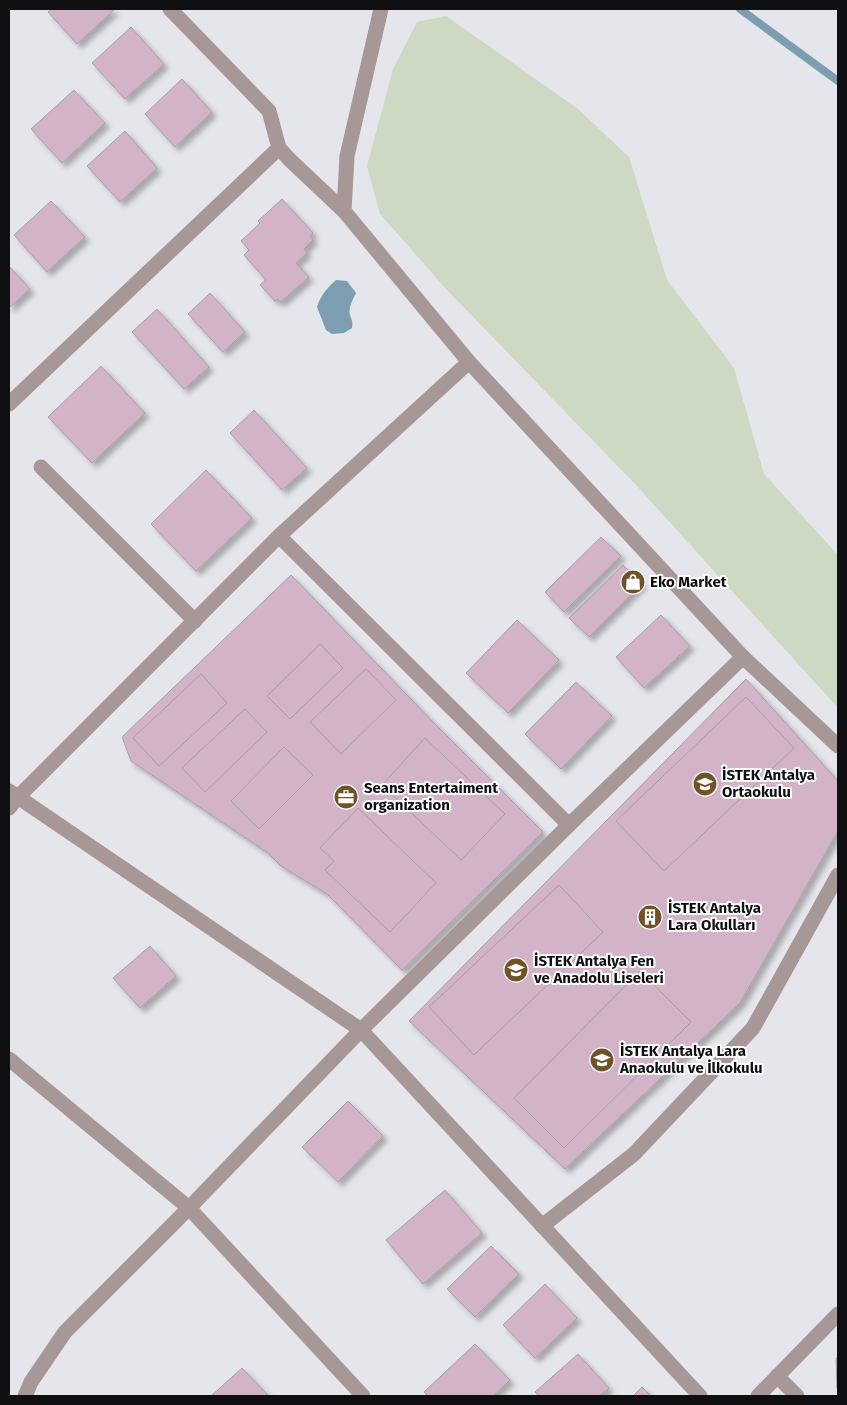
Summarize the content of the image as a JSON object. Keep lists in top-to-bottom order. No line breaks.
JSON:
{"places":{"shop":["Eko Market"],"school or university":["İSTEK Antalya Ortaokulu","İSTEK Antalya Fen ve Anadolu Liseleri","İSTEK Antalya Lara Anaokulu ve İlkokulu"],"office":["Seans Entertaiment organization"],"building":["İSTEK Antalya Lara Okulları"]}}
